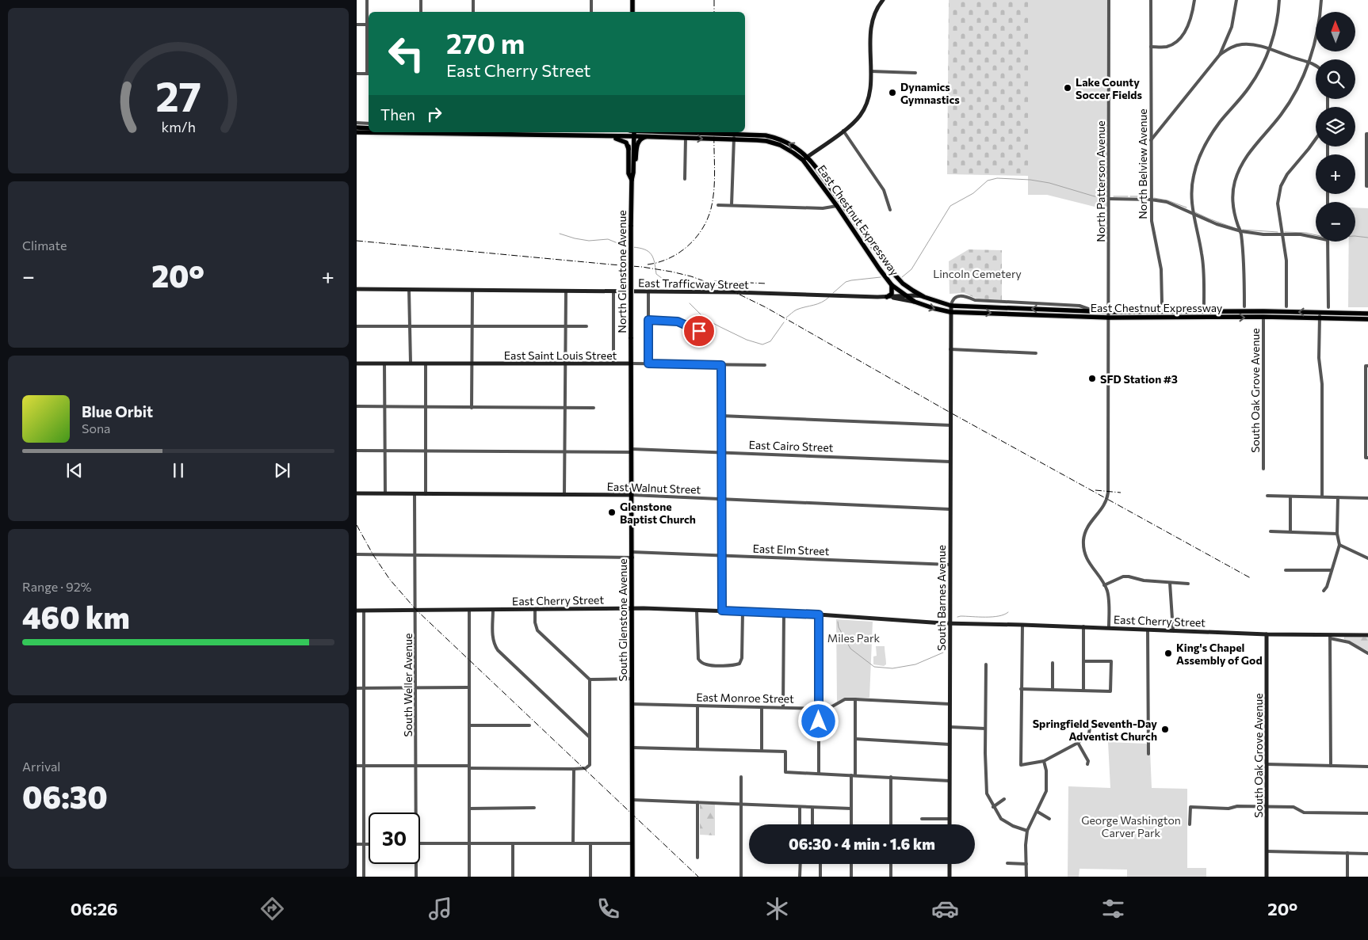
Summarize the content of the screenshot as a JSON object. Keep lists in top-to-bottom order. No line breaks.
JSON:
{"streets":{"main road":["East Chestnut Expressway","North Glenstone Avenue","South Glenstone Avenue"],"street":["North Belview Avenue","North Patterson Avenue","East Trafficway Street","East Saint Louis Street","South Oak Grove Avenue","East Cairo Street","East Walnut Street","East Elm Street","South Barnes Avenue","East Cherry Street","South Weller Avenue","East Monroe Street"]},"crossings":[["North Patterson Avenue","East Chestnut Expressway"],["East Chestnut Expressway","North Glenstone Avenue"],["East Chestnut Expressway","East Trafficway Street"],["East Chestnut Expressway","South Oak Grove Avenue"],["East Chestnut Expressway","South Barnes Avenue"],["North Glenstone Avenue","East Saint Louis Street"],["North Glenstone Avenue","South Glenstone Avenue"],["East Saint Louis Street","South Glenstone Avenue"],["South Oak Grove Avenue","East Cherry Street"],["East Cairo Street","South Barnes Avenue"],["East Cairo Street","South Glenstone Avenue"],["East Walnut Street","South Barnes Avenue"],["East Walnut Street","South Glenstone Avenue"],["East Walnut Street","South Weller Avenue"],["East Elm Street","South Barnes Avenue"],["East Elm Street","South Glenstone Avenue"],["South Barnes Avenue","East Cherry Street"],["South Barnes Avenue","East Monroe Street"],["East Cherry Street","South Glenstone Avenue"],["East Cherry Street","South Weller Avenue"],["South Glenstone Avenue","East Monroe Street"]],"parks":["Lincoln Cemetery","Miles Park","George Washington Carver Park"],"places":["Lake County Soccer Fields","Dynamics Gymnastics","SFD Station #3","Glenstone Baptist Church","King's Chapel Assembly of God","Springfield Seventh-Day Adventist Church"],"north":"top","page":{"map_buttons":["+","−"],"turn":["270 m","East Cherry Street"],"then":"Then","tile":["Climate",["Range · 92%","460 km"],["Arrival","06:30"]],"heat":["−","20°","+"],"song":["Blue Orbit","Sona"],"limit":"30","trip":"06:30 · 4 min · 1.6 km","tabs":["06:26","20°"],"gauge":["27","km/h"]}}
